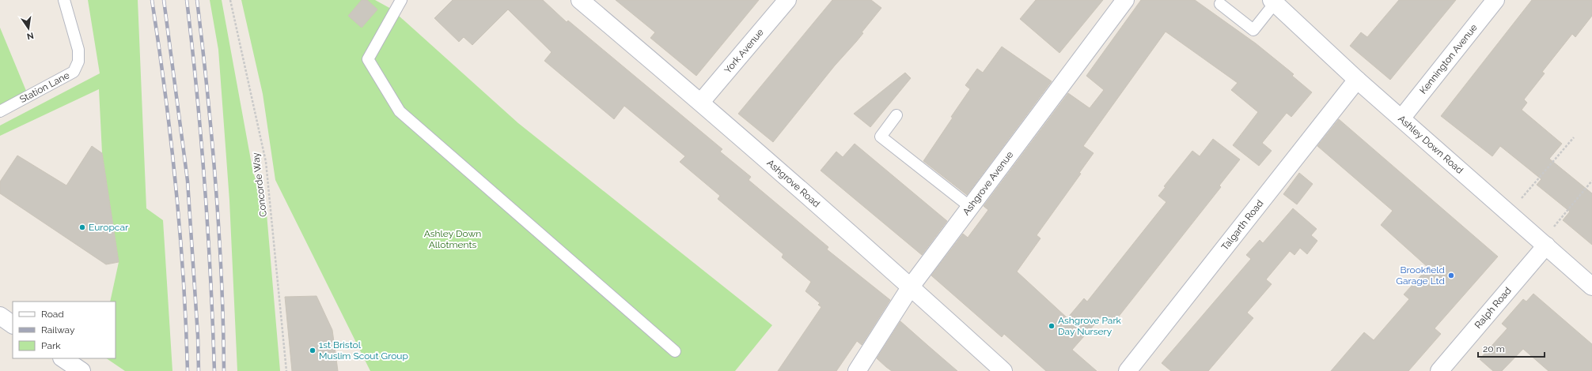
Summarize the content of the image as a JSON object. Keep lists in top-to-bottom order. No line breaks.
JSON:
{"streets":{"street":["York Avenue","Kennington Avenue","Ashley Down Road","Ashgrove Road","Ashgrove Avenue","Talgarth Road","Ralph Road"],"lane":["Station Lane"],"path":["Concorde Way"]},"crossings":[["York Avenue","Ashgrove Road"],["Kennington Avenue","Ashley Down Road"],["Ashley Down Road","Talgarth Road"],["Ashley Down Road","Ralph Road"],["Ashgrove Road","Ashgrove Avenue"]],"parks":["Ashley Down Allotments"],"places":["Europcar","Brookfield Garage Ltd","Ashgrove Park Day Nursery","1st Bristol Muslim Scout Group"],"legend":["Road","Railway","Park"],"scale_bar":"20 m","north":"bottom"}
